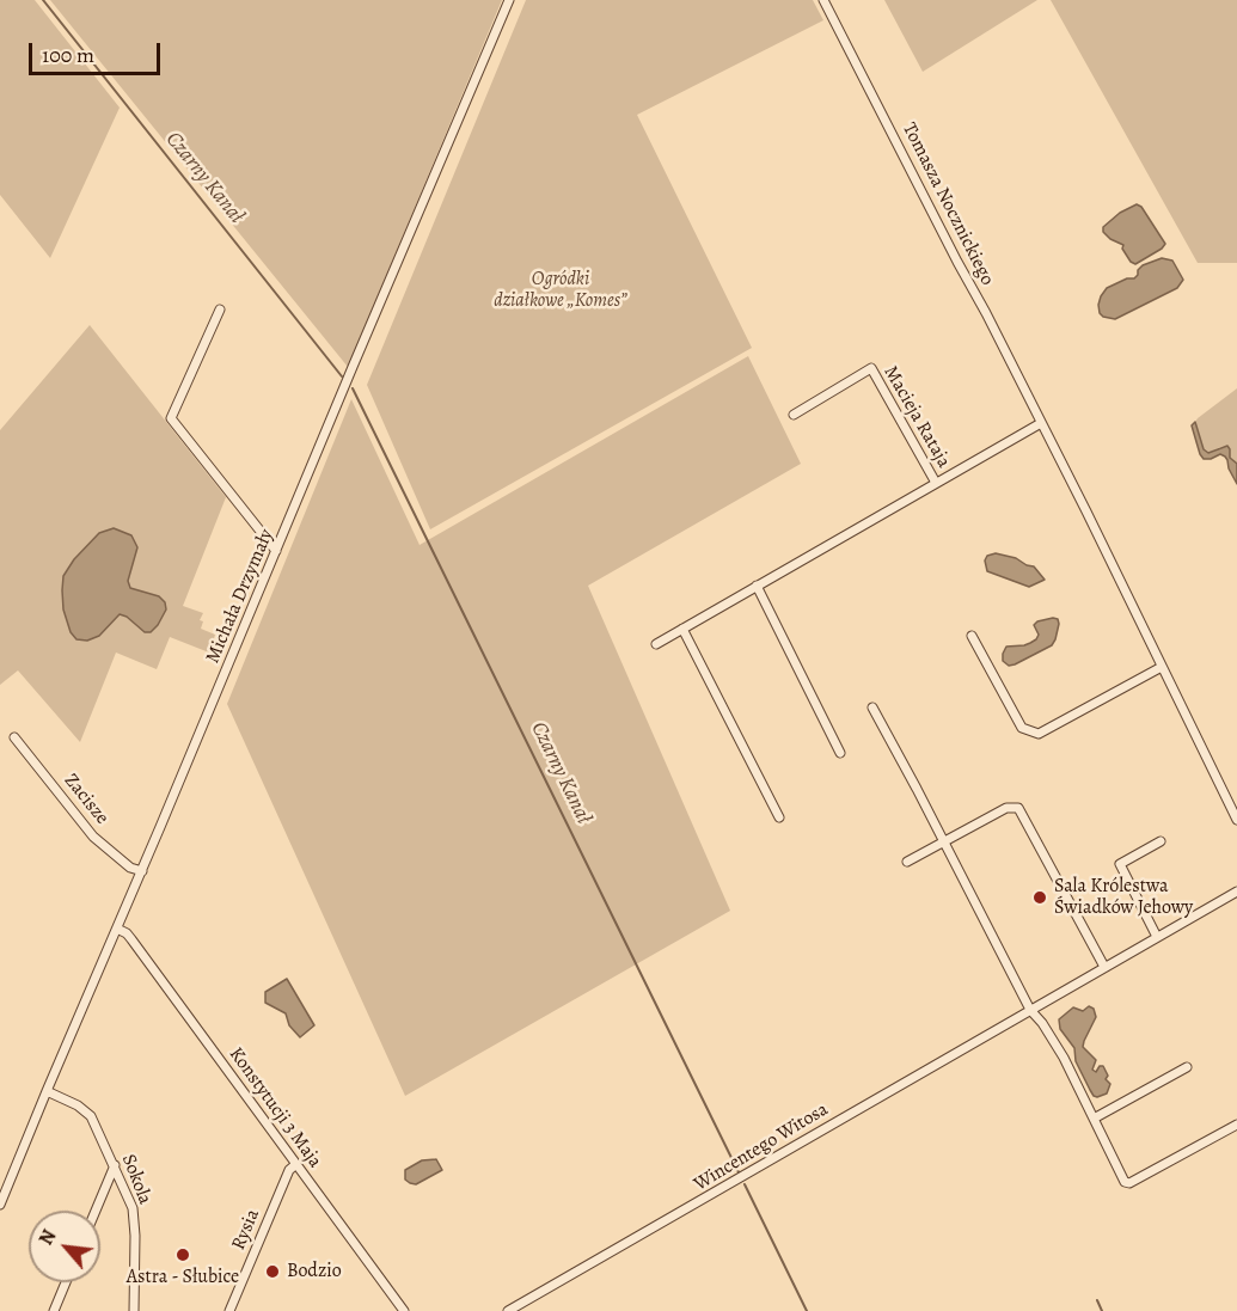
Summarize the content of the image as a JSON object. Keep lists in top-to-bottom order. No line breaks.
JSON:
{"streets":{"street":["Tomasza Nocznickiego","Macieja Rataja","Michała Drzymały","Zacisze","Konstytucji 3 Maja","Wincentego Witosa","Sokola","Rysia"]},"crossings":[["Michała Drzymały","Zacisze"],["Michała Drzymały","Konstytucji 3 Maja"],["Michała Drzymały","Sokola"],["Konstytucji 3 Maja","Rysia"]],"water":["Czarny Kanał"],"parks":["Ogródki działkowe „Komes”"],"places":["Sala Królestwa Świadków Jehowy","Astra - Słubice","Bodzio"],"scale_bar":"100 m","north":"top left"}
